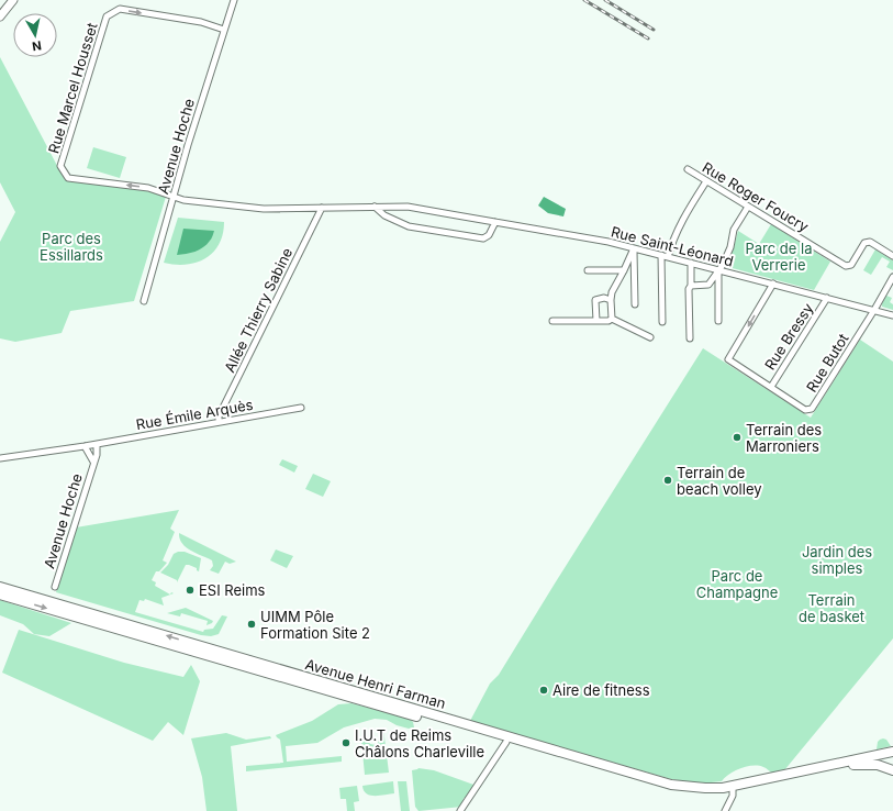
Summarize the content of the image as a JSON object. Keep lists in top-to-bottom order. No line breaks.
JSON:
{"streets":{"main road":["Avenue Henri Farman"],"street":["Rue Marcel Housset","Avenue Hoche","Rue Roger Foucry","Rue Saint-Léonard","Allée Thierry Sabine","Rue Bressy","Rue Butot","Rue Émile Arquès"]},"crossings":[["Rue Marcel Housset","Avenue Hoche"],["Rue Marcel Housset","Rue Saint-Léonard"],["Avenue Hoche","Rue Saint-Léonard"],["Avenue Hoche","Rue Émile Arquès"],["Rue Saint-Léonard","Allée Thierry Sabine"],["Rue Saint-Léonard","Rue Bressy"],["Rue Saint-Léonard","Rue Butot"],["Allée Thierry Sabine","Rue Émile Arquès"],["Rue Bressy","Rue Butot"]],"parks":["Parc des Essillards","Parc de la Verrerie","Jardin des simples","Parc de Champagne","Terrain de basket"],"places":["Terrain des Marroniers","Terrain de beach volley","ESI Reims","UIMM Pôle Formation Site 2","Aire de fitness","I.U.T de Reims Châlons Charleville"],"north":"bottom"}
